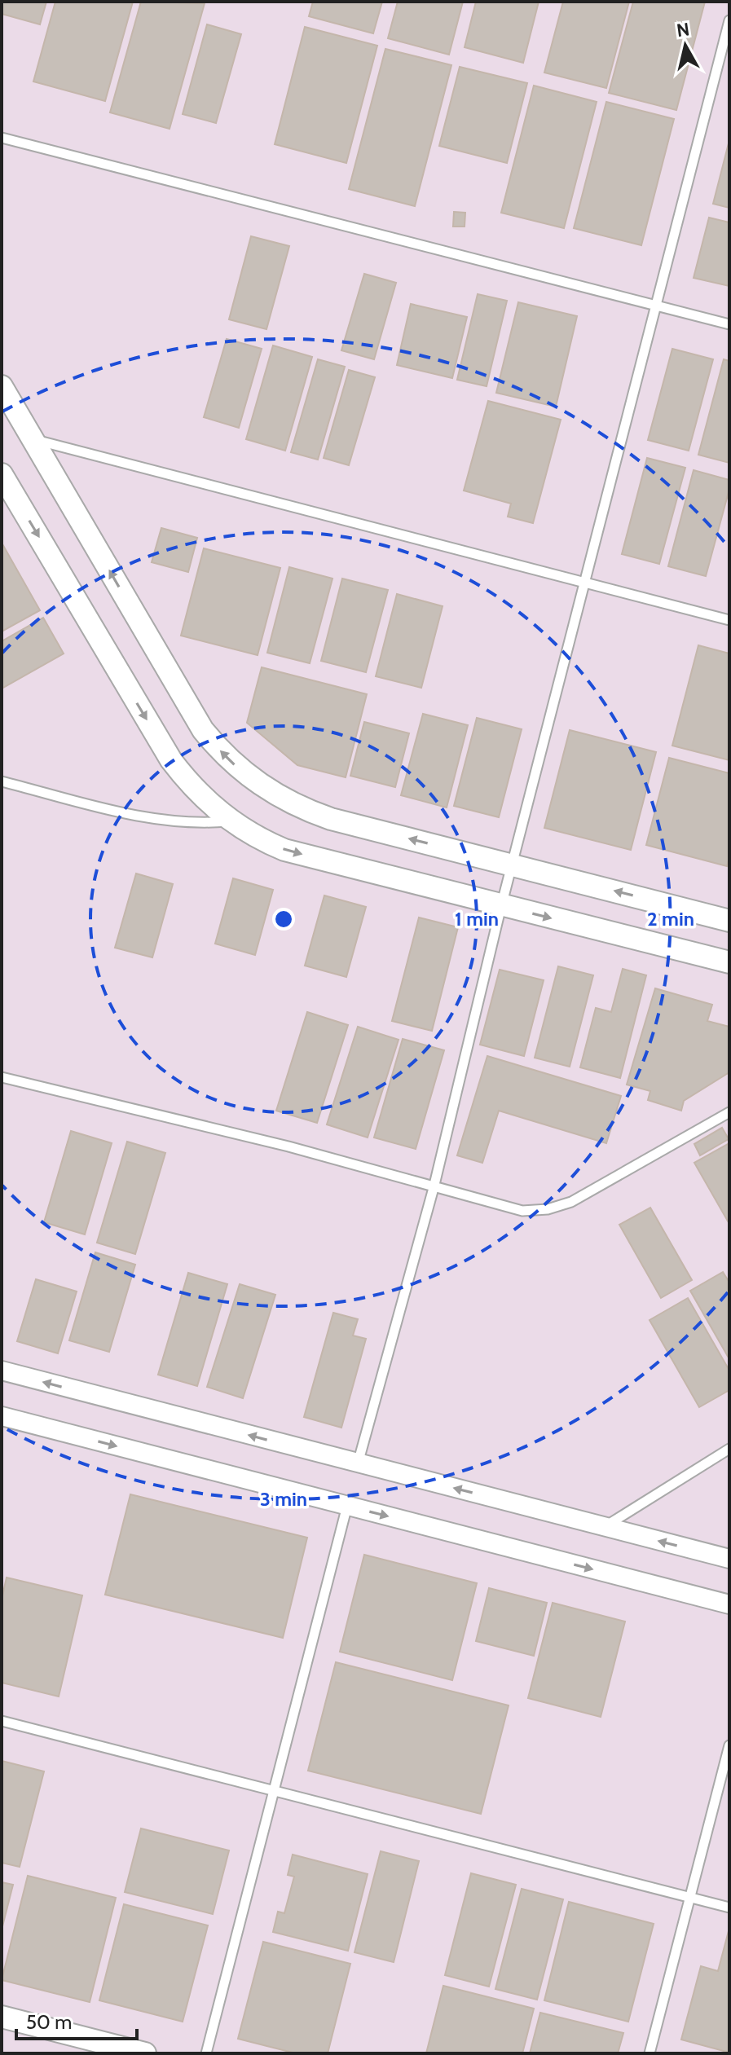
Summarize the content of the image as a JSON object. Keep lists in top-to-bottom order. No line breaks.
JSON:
{"scale_bar":"50 m","north":"top","rings":["1 min","2 min","3 min"]}
